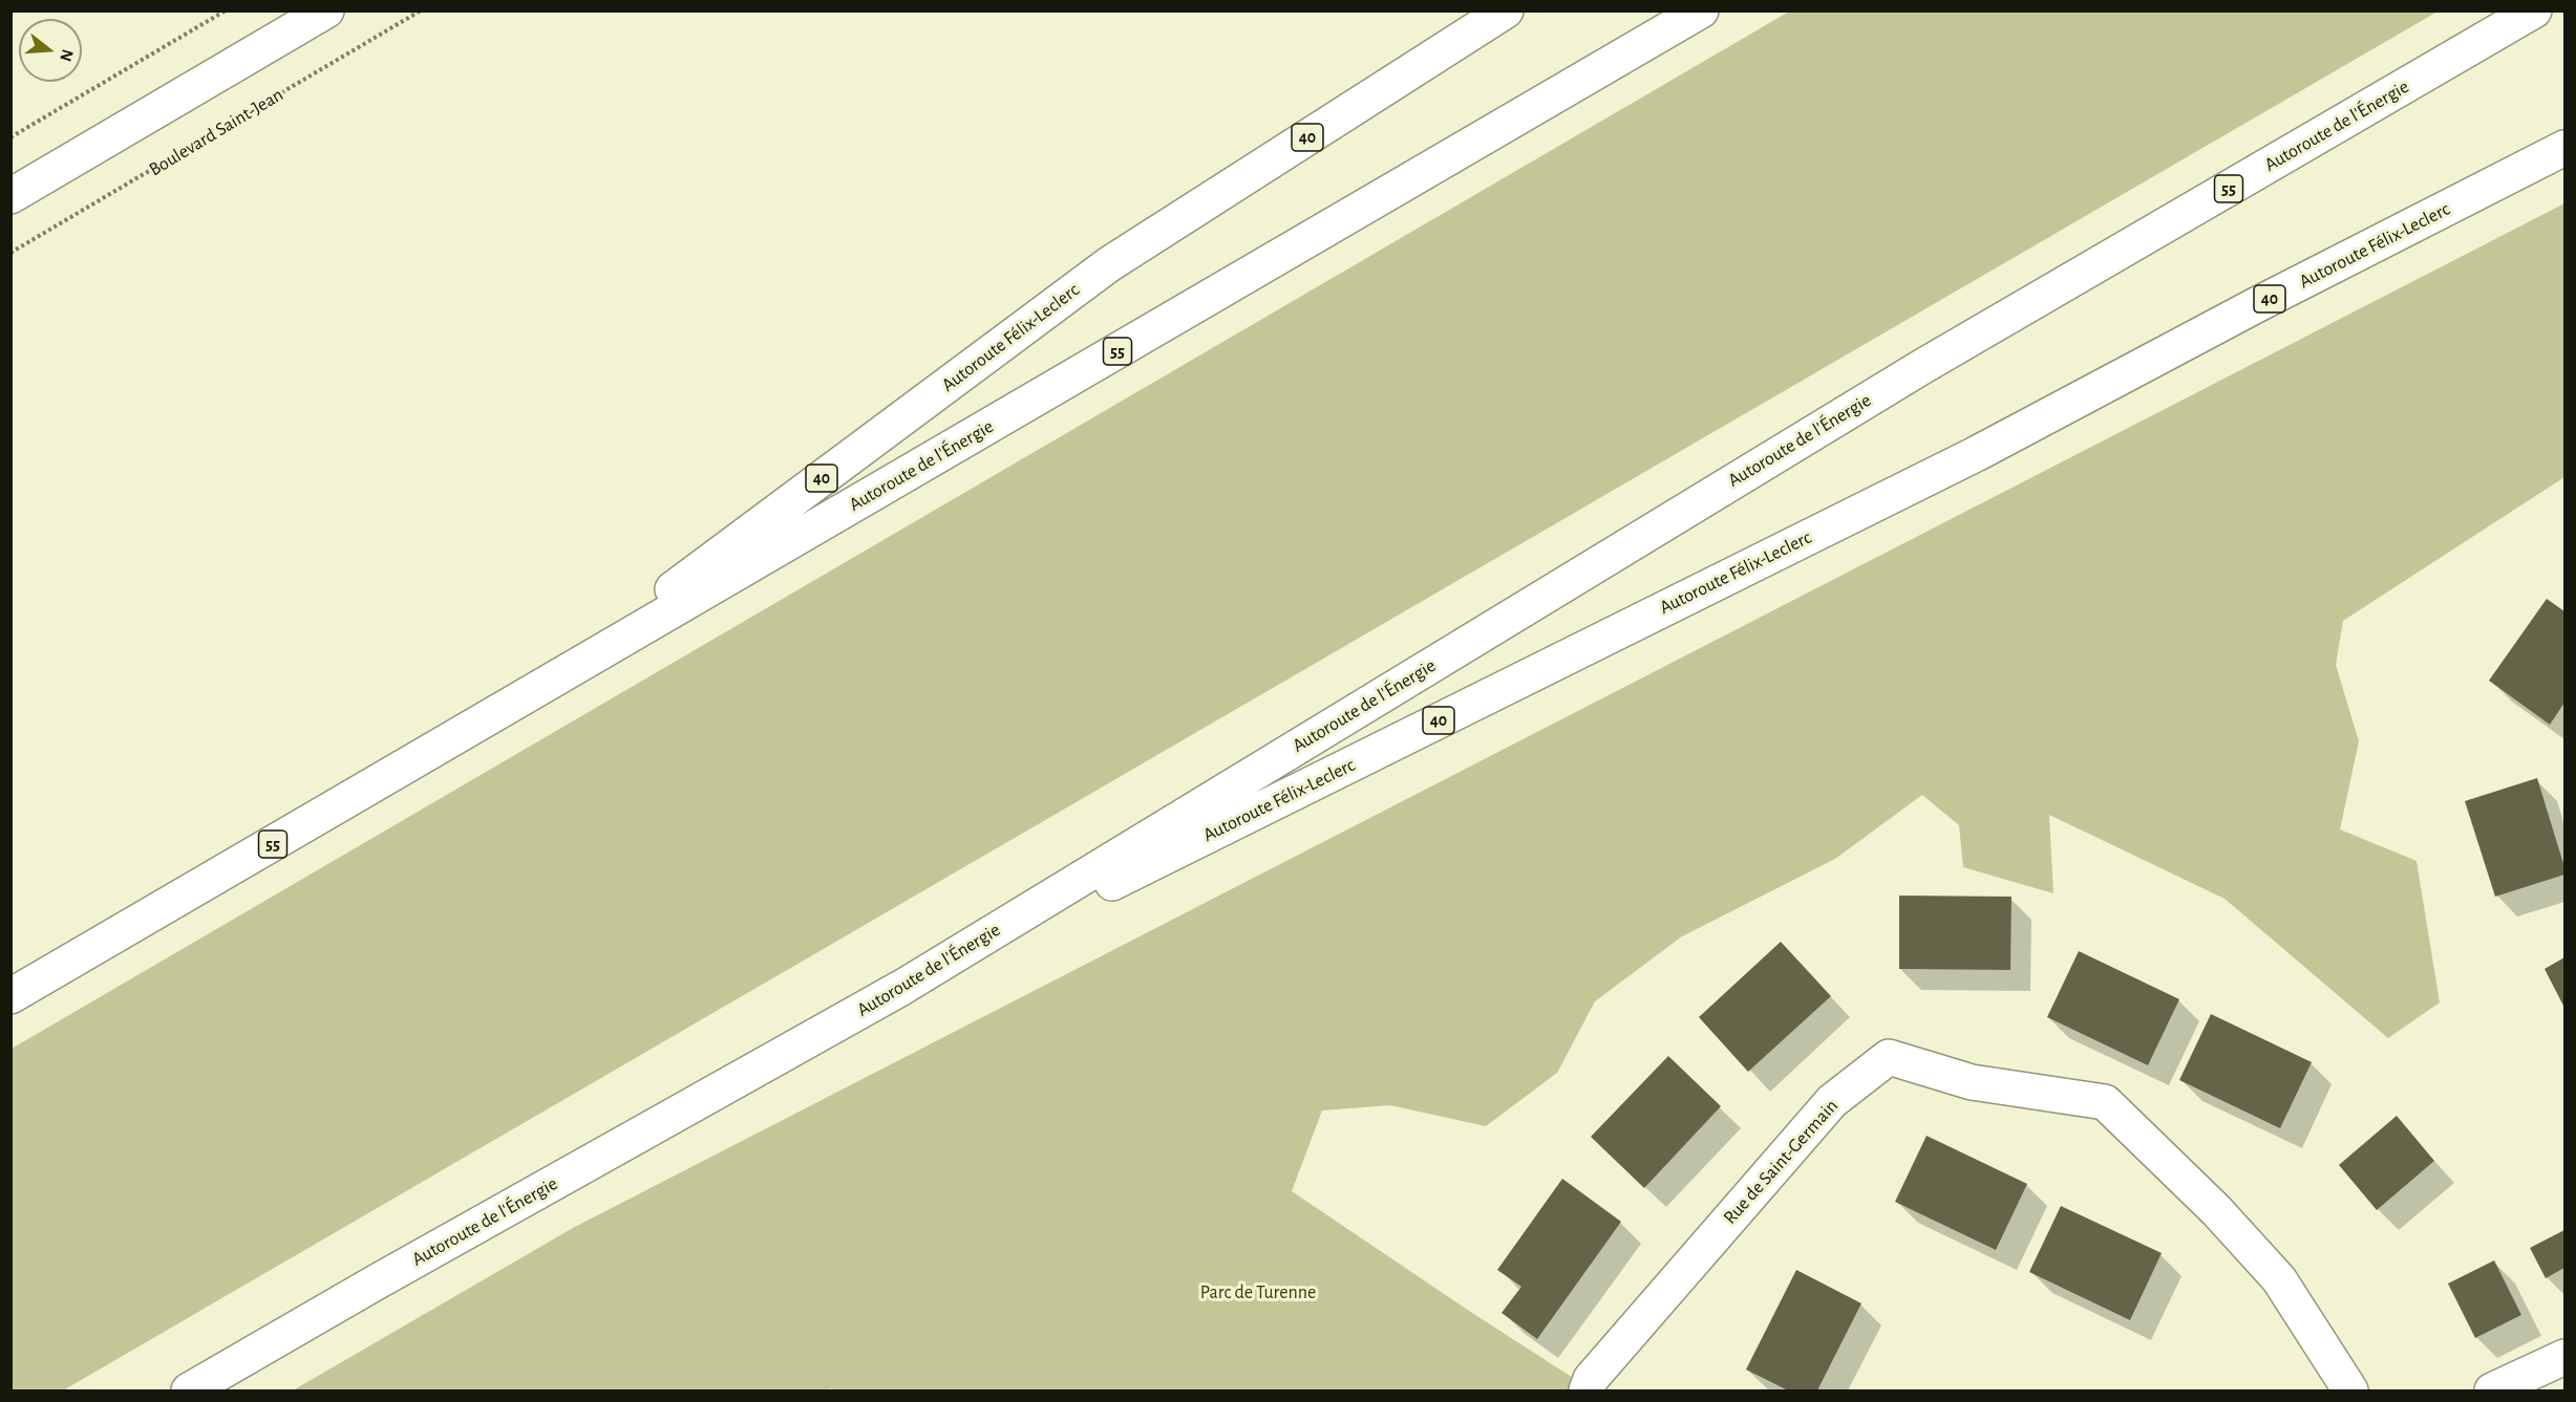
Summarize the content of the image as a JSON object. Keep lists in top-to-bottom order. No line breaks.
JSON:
{"streets":{"main road":["Autoroute de l'Énergie","40","55","Autoroute Félix-Leclerc","Rue de Saint-Germain"],"path":["Boulevard Saint-Jean"]},"crossings":[["Autoroute de l'Énergie","Autoroute Félix-Leclerc"]],"parks":["Parc de Turenne"],"north":"right"}
